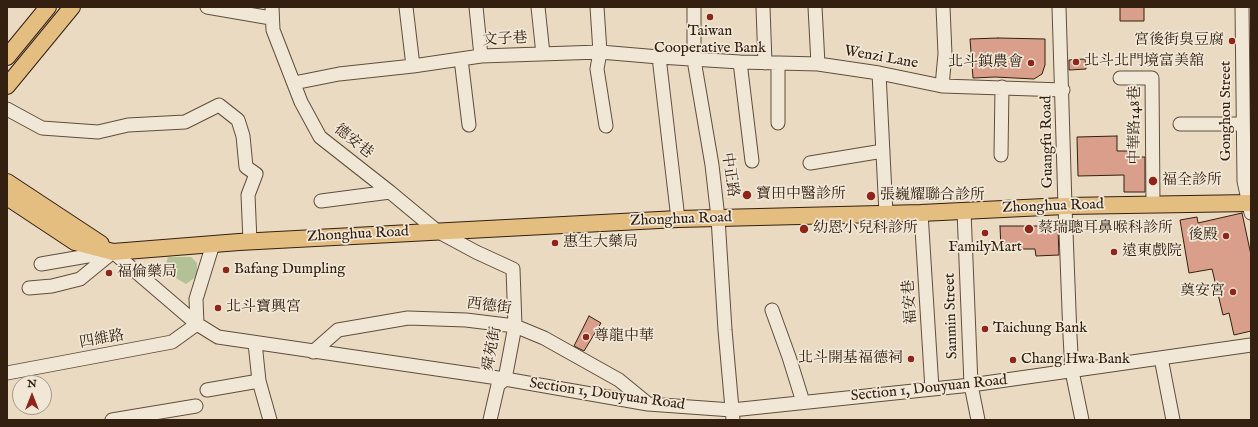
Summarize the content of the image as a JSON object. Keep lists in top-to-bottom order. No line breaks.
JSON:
{"streets":{"main road":["Zhonghua Road","Section 1, Douyuan Road"],"street":["文子巷","Wenzi Lane","Gonghou Street","中華路148巷","德安巷","Guangfu Road","中正路","福安巷","西德街","Sanmin Street","四維路","舜苑街"]},"crossings":[["文子巷","Wenzi Lane"],["文子巷","德安巷"],["文子巷","中正路"],["Wenzi Lane","Guangfu Road"],["Wenzi Lane","中正路"],["Gonghou Street","Zhonghua Road"],["中華路148巷","Zhonghua Road"],["德安巷","Zhonghua Road"],["德安巷","舜苑街"],["Guangfu Road","Zhonghua Road"],["Guangfu Road","Section 1, Douyuan Road"],["中正路","Zhonghua Road"],["中正路","Section 1, Douyuan Road"],["Zhonghua Road","福安巷"],["Zhonghua Road","Sanmin Street"],["Zhonghua Road","舜苑街"],["Zhonghua Road","Section 1, Douyuan Road"],["福安巷","Section 1, Douyuan Road"],["西德街","舜苑街"],["西德街","Section 1, Douyuan Road"],["Sanmin Street","Section 1, Douyuan Road"],["四維路","Section 1, Douyuan Road"],["舜苑街","Section 1, Douyuan Road"]],"places":["Taiwan Cooperative Bank","宮後街臭豆腐","北斗北門境富美舘","北斗鎮農會","福全診所","寶田中醫診所","張巍耀聯合診所","幼恩小兒科診所","蔡瑞聰耳鼻喉科診所","FamilyMart","後殿","惠生大藥局","遠東戲院","Bafang Dumpling","福倫藥局","奠安宮","北斗寶興宮","Taichung Bank","尊龍中華","北斗開基福德祠","Chang Hwa Bank"],"north":"top"}
